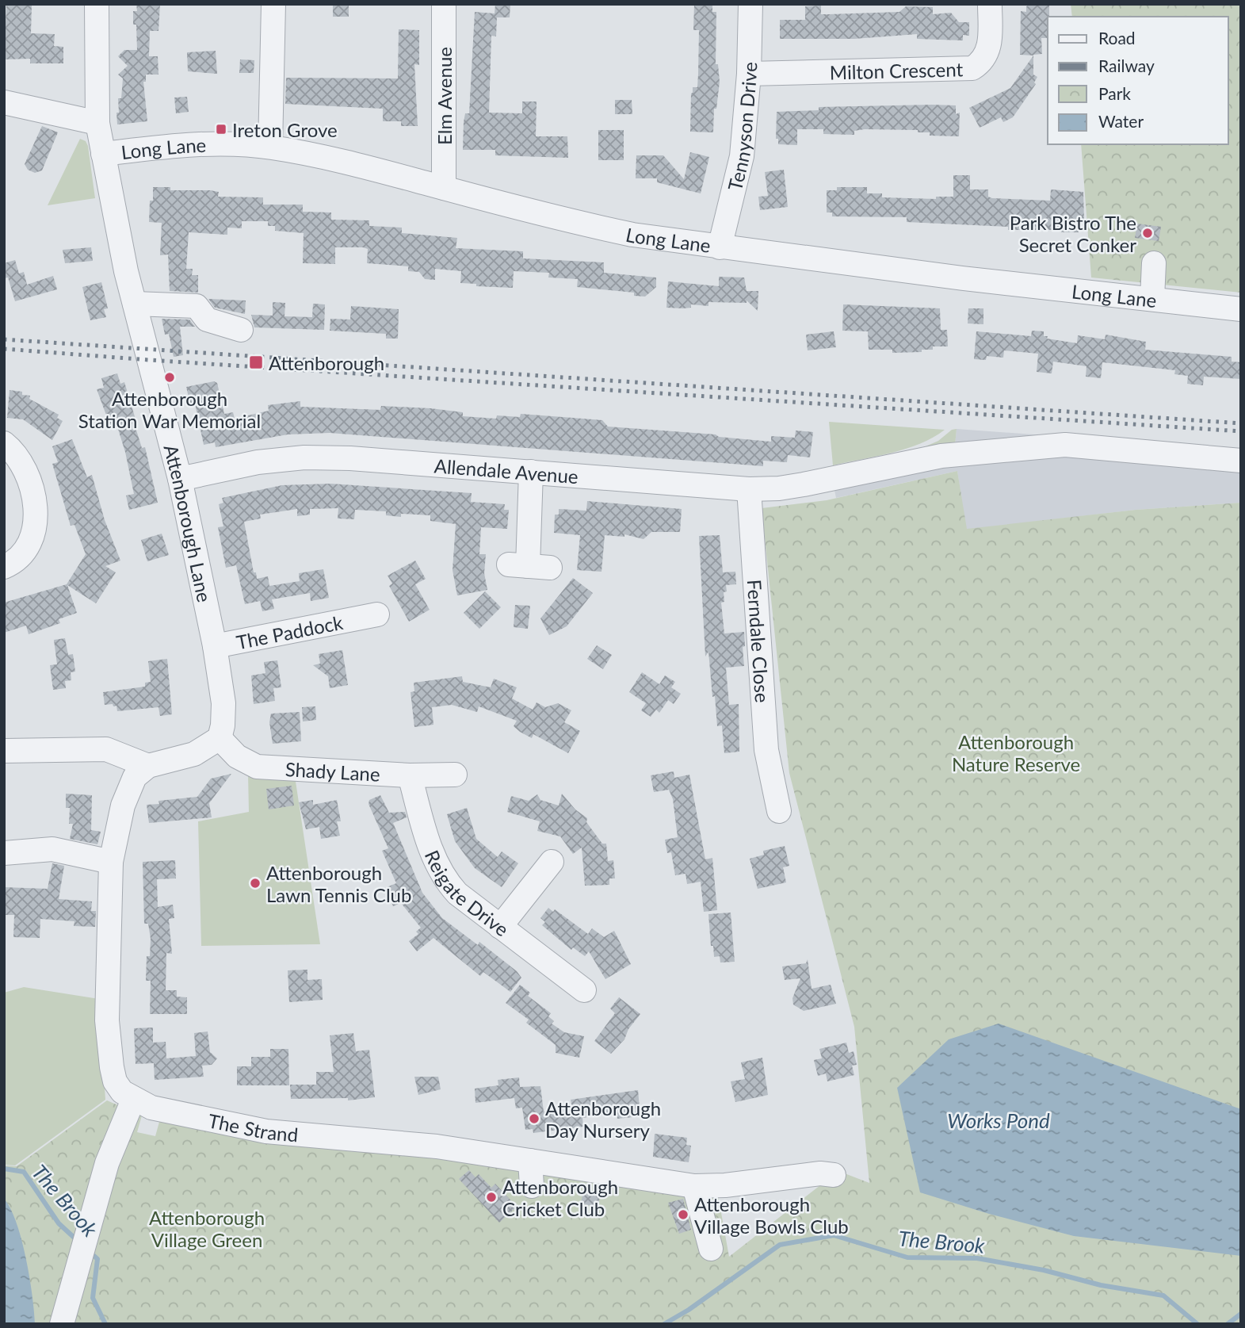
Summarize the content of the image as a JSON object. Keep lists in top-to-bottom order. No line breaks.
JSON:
{"streets":{"street":["Milton Crescent","Elm Avenue","Tennyson Drive","Long Lane","Allendale Avenue","Attenborough Lane","The Paddock","Ferndale Close","Shady Lane","Reigate Drive","The Strand"]},"crossings":[["Milton Crescent","Tennyson Drive"],["Elm Avenue","Long Lane"],["Tennyson Drive","Long Lane"],["Long Lane","Attenborough Lane"],["Allendale Avenue","Attenborough Lane"],["Allendale Avenue","Ferndale Close"],["Attenborough Lane","The Paddock"],["Attenborough Lane","Shady Lane"],["Shady Lane","Reigate Drive"]],"water":["Works Pond","The Brook"],"parks":["Attenborough Nature Reserve","Attenborough Village Green"],"places":{"transit":["Ireton Grove","Attenborough"],"other":["Park Bistro The Secret Conker","Attenborough Station War Memorial","Attenborough Lawn Tennis Club","Attenborough Day Nursery","Attenborough Cricket Club","Attenborough Village Bowls Club"]},"legend":["Road","Railway","Park","Water"]}
